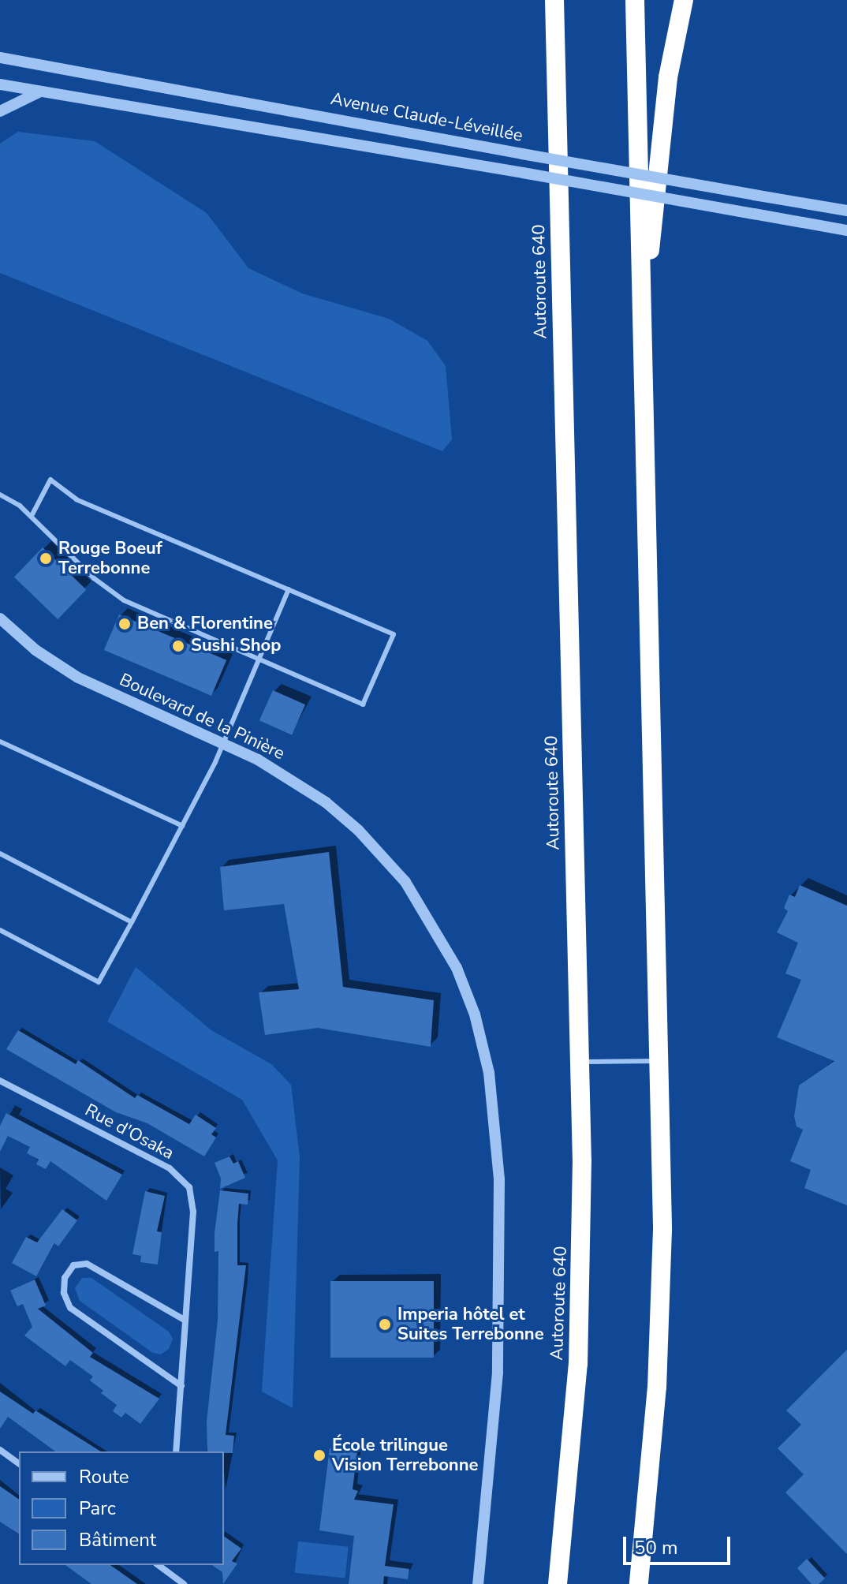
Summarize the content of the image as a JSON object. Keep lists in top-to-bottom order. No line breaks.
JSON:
{"streets":{"highway":["Autoroute 640"],"street":["Avenue Claude-Léveillée","Boulevard de la Pinière","Rue d'Osaka"]},"places":["Rouge Boeuf Terrebonne","Ben & Florentine","Sushi Shop","Imperia hôtel et Suites Terrebonne","École trilingue Vision Terrebonne"],"legend":["Route","Parc","Bâtiment"],"scale_bar":"50 m"}
